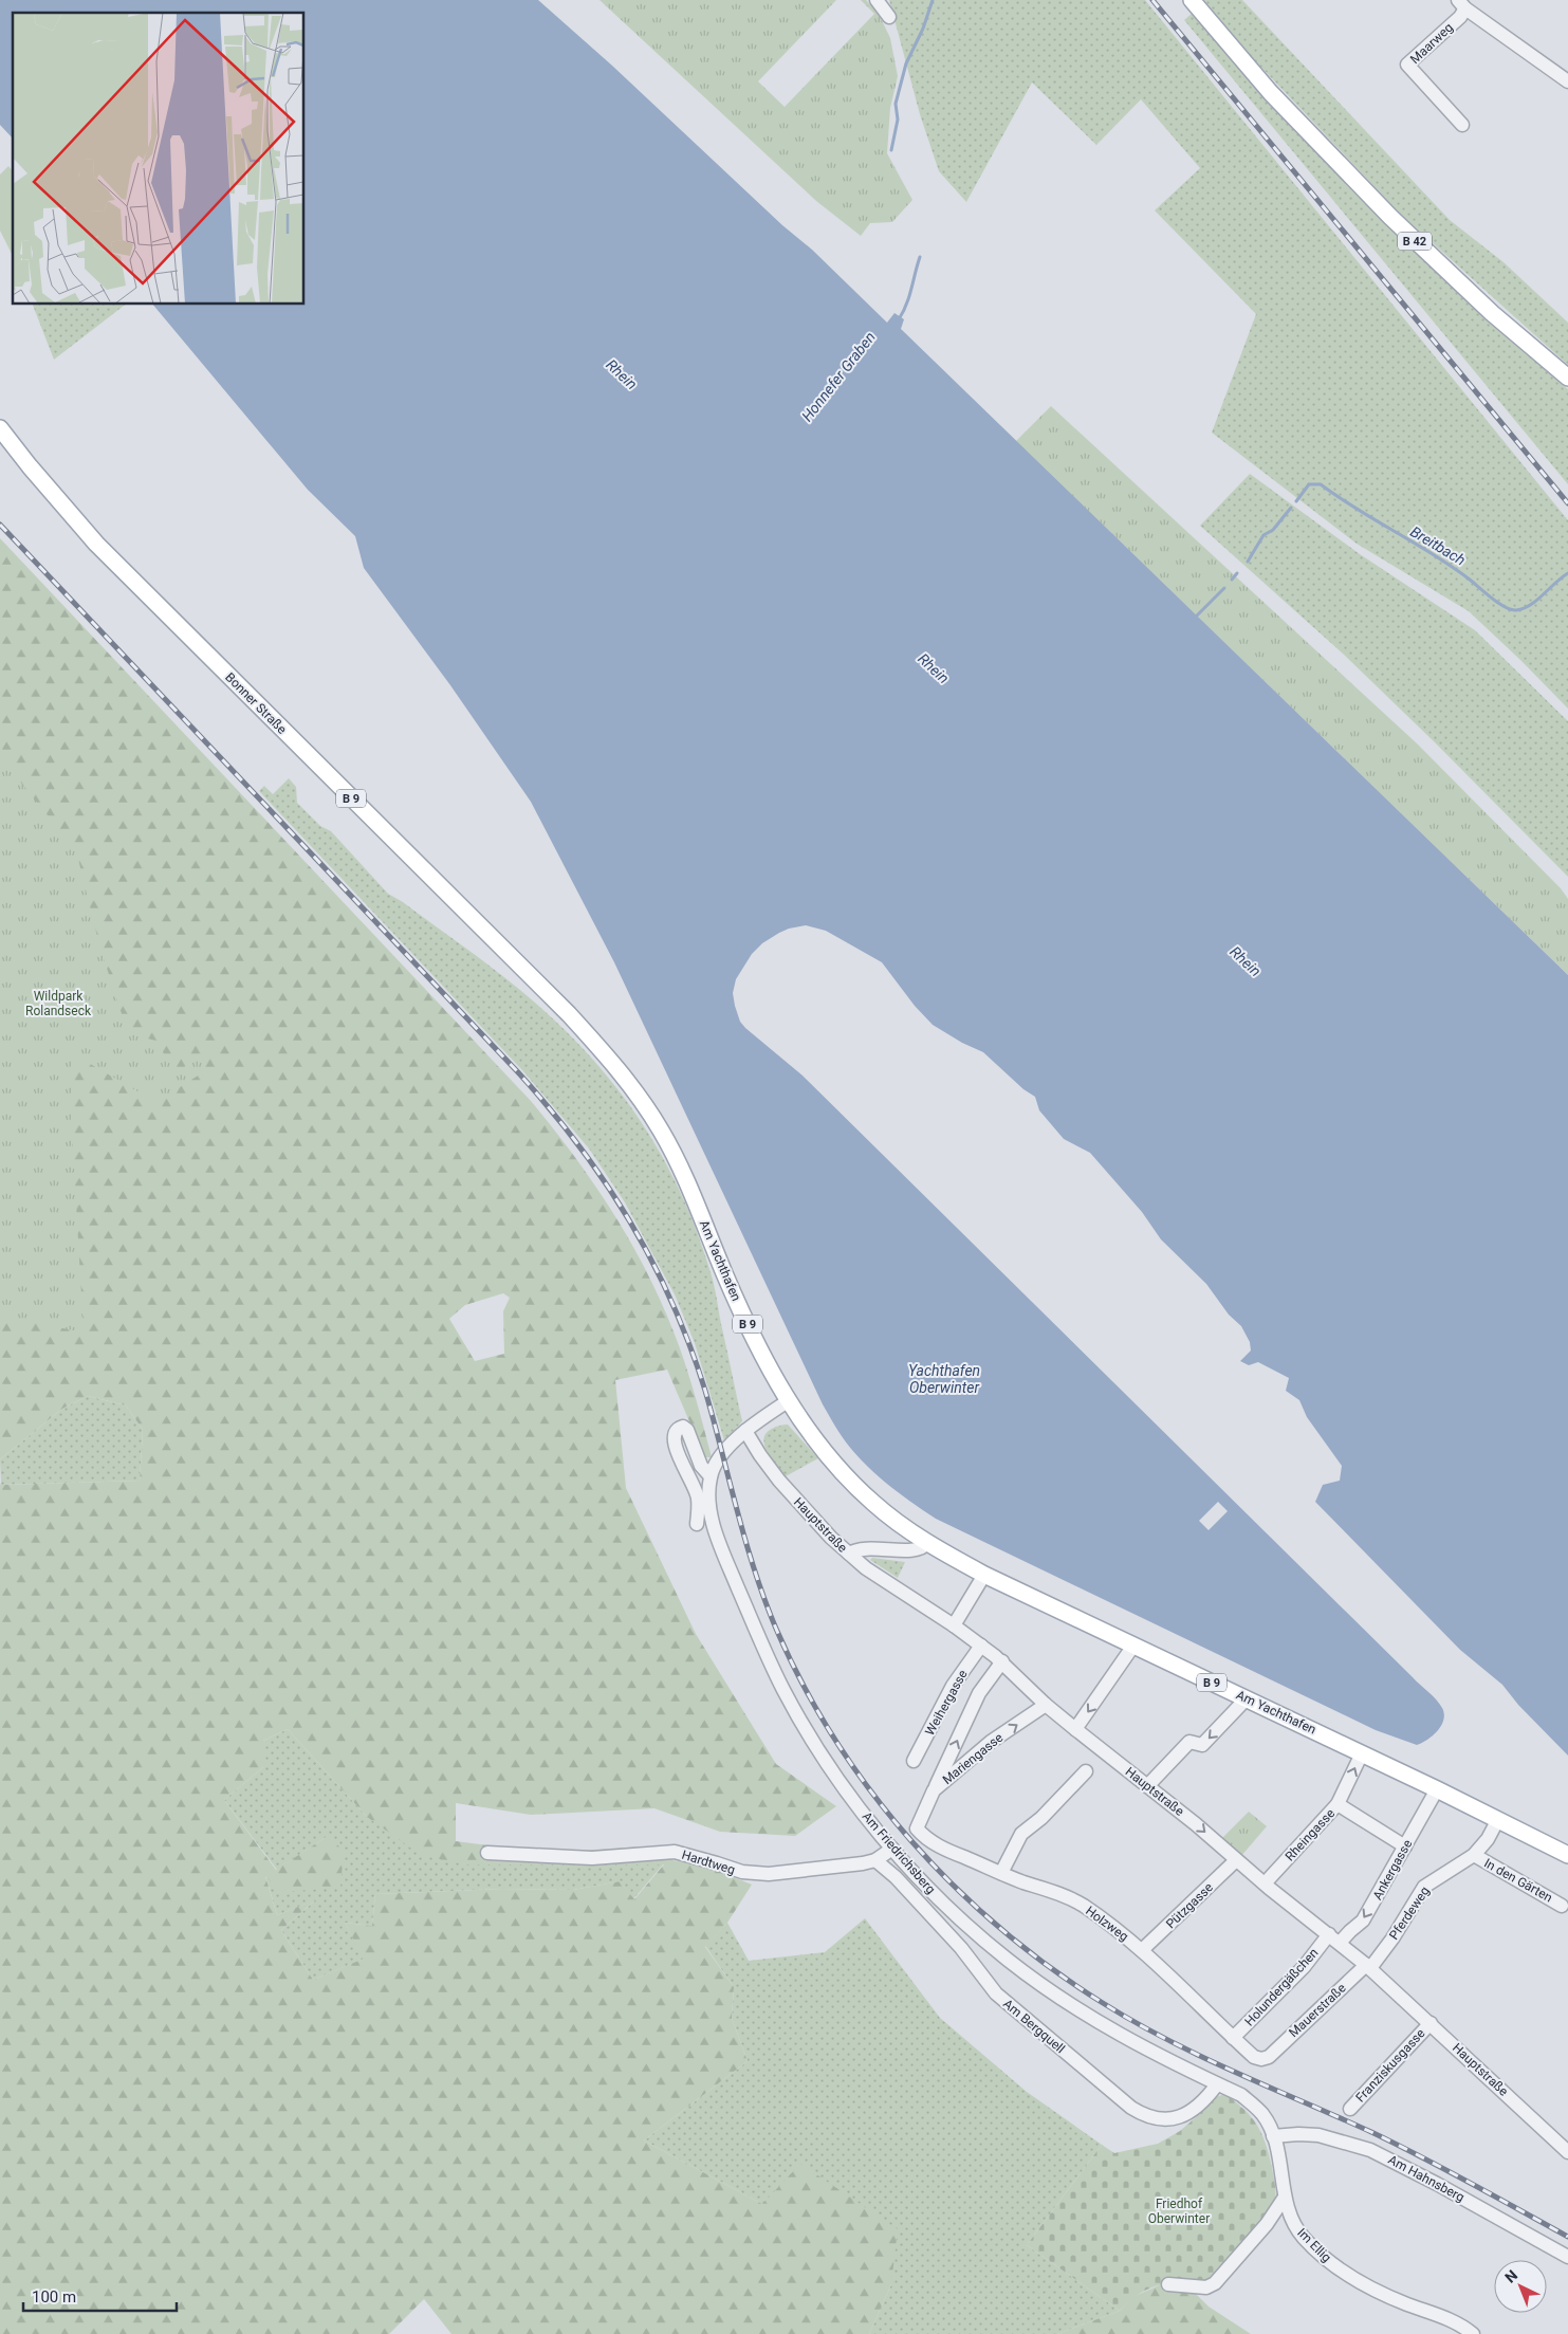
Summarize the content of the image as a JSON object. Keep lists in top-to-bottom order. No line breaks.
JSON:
{"streets":{"main road":["B 42","Bonner Straße","B 9","Am Yachthafen"],"street":["Maarweg","Hauptstraße","Weihergasse","Mariengasse","Rheingasse","Am Friedrichsberg","Hardtweg","Ankergasse","In den Gärten","Pützgasse","Pferdeweg","Holzweg","Holundergäßchen","Mauerstraße","Am Bergquell","Franziskusgasse","Am Hahnsberg","Im Ellig"]},"crossings":[["Bonner Straße","Am Yachthafen"],["Am Yachthafen","Rheingasse"],["Am Yachthafen","Am Friedrichsberg"],["Am Yachthafen","Ankergasse"],["Am Yachthafen","Pferdeweg"],["Hauptstraße","Weihergasse"],["Hauptstraße","Mariengasse"],["Hauptstraße","Rheingasse"],["Hauptstraße","Am Friedrichsberg"],["Hauptstraße","Ankergasse"],["Hauptstraße","Pützgasse"],["Hauptstraße","Pferdeweg"],["Hauptstraße","Holundergäßchen"],["Hauptstraße","Mauerstraße"],["Hauptstraße","Franziskusgasse"],["Mariengasse","Holzweg"],["Am Friedrichsberg","Hardtweg"],["Am Friedrichsberg","Am Bergquell"],["Am Friedrichsberg","Am Hahnsberg"],["Am Friedrichsberg","Im Ellig"],["Hardtweg","Am Bergquell"],["In den Gärten","Pferdeweg"],["Pützgasse","Holzweg"],["Pferdeweg","Mauerstraße"],["Holzweg","Holundergäßchen"],["Holzweg","Mauerstraße"]],"one_way":["Ankergasse"],"water":["Rhein","Honnefer Graben","Breitbach","Yachthafen Oberwinter"],"parks":["Wildpark Rolandseck","Friedhof Oberwinter"],"scale_bar":"100 m","north":"top left"}
